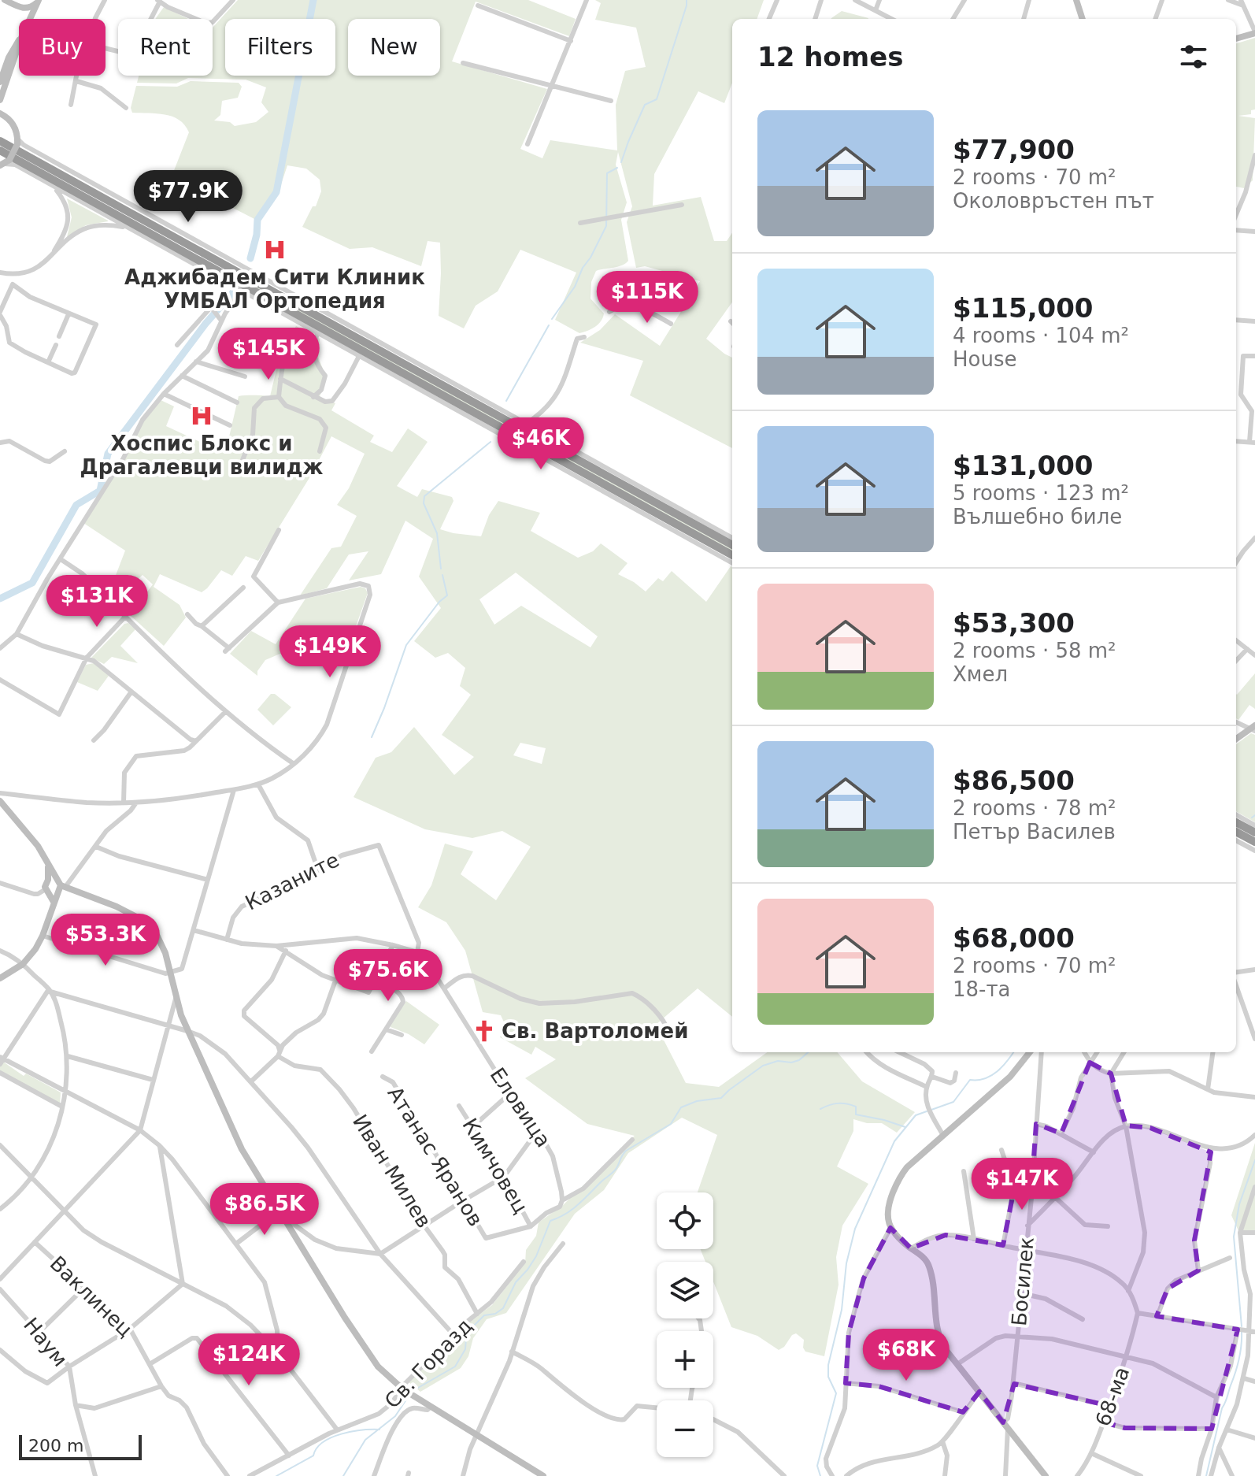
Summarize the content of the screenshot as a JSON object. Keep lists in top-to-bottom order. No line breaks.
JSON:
{"streets":{"street":["Казаните","Еловица","Атанас Яранов","Кимчовец","Иван Милев","Босилек","Ваклинец","Наум","Св. Горазд","68-ма"]},"crossings":[["Казаните","Еловица"],["Атанас Яранов","Кимчовец"],["Иван Милев","Св. Горазд"]],"places":{"hospital":["Аджибадем Сити Клиник УМБАЛ Ортопедия","Хоспис Блокс и Драгалевци вилидж"],"church":["Св. Вартоломей"]},"scale_bar":"200 m","page":{"chip":["Buy","Rent","Filters","New"],"heading":"12 homes","list":[{"name":"$77,900","note":"2 rooms · 70 m² · Околовръстен път"},{"name":"$115,000","note":"4 rooms · 104 m² · House"},{"name":"$131,000","note":"5 rooms · 123 m² · Вълшебно биле"},{"name":"$53,300","note":"2 rooms · 58 m² · Хмел"},{"name":"$86,500","note":"2 rooms · 78 m² · Петър Василев"},{"name":"$68,000","note":"2 rooms · 70 m² · 18-та"}],"price":["$77.9K","$115K","$145K","$46K","$131K","$149K","$53.3K","$75.6K","$147K","$86.5K","$68K","$124K"],"map_buttons":["+","−"],"scale":"200 m"}}
